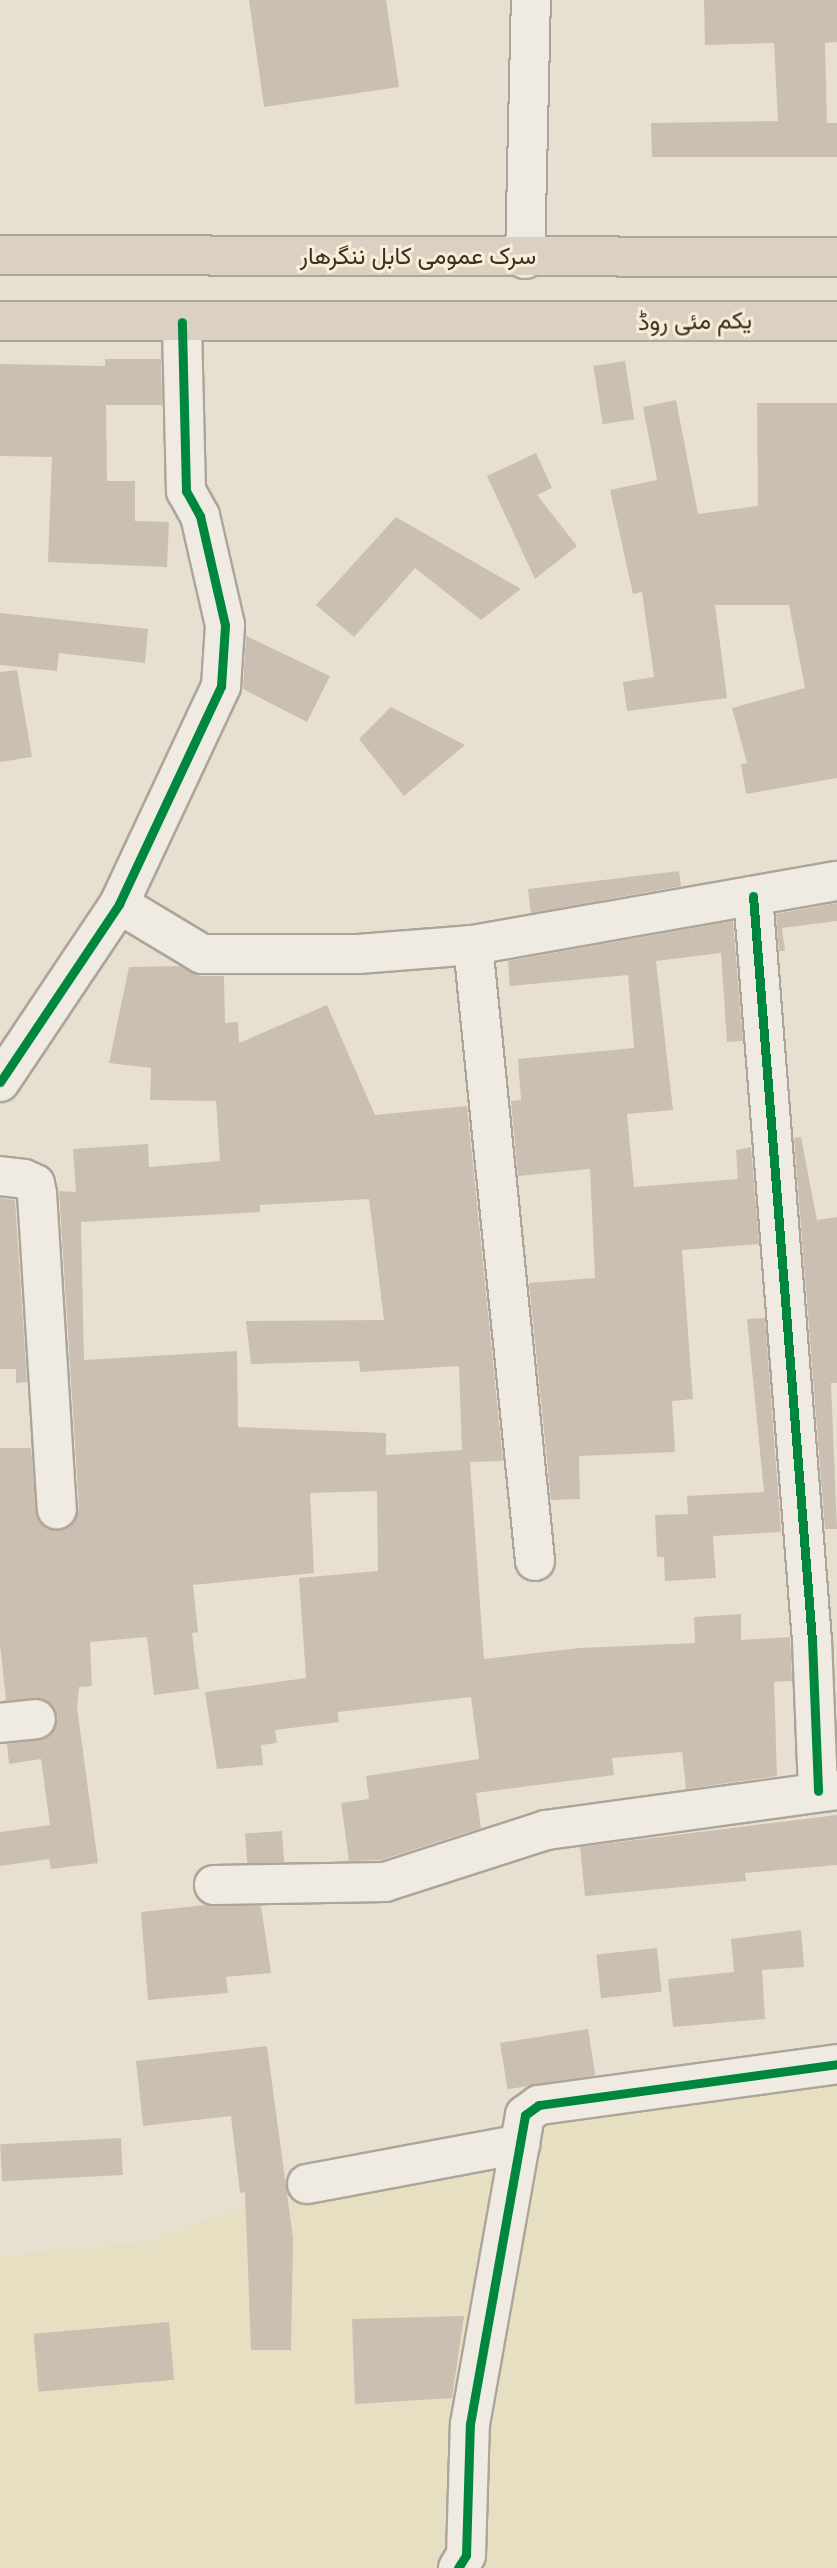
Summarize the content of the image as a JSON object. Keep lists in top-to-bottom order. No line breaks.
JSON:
{"streets":{"highway":["سرک عمومی کابل ننگرهار","یکم مئی روڈ"]}}
